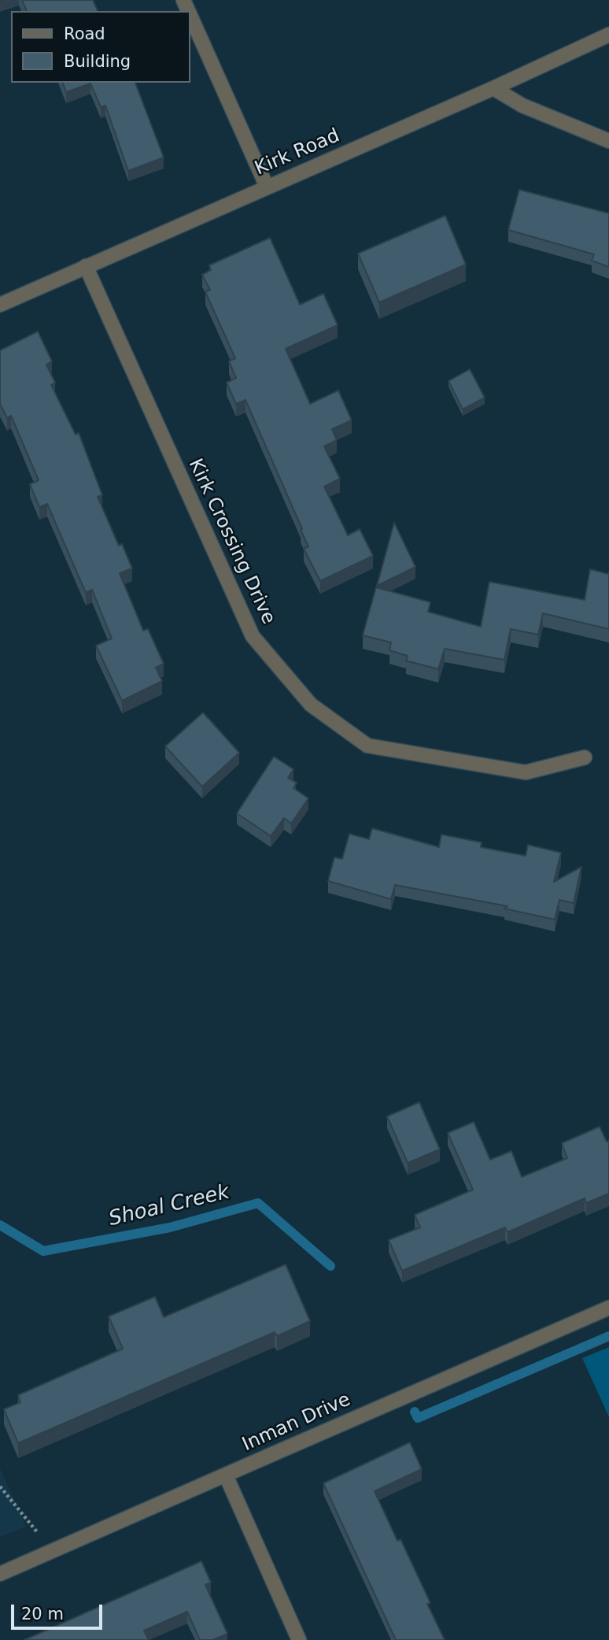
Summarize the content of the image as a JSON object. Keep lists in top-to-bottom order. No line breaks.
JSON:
{"streets":{"street":["Kirk Road","Kirk Crossing Drive","Inman Drive"]},"crossings":[["Kirk Road","Kirk Crossing Drive"]],"water":["Shoal Creek"],"legend":["Road","Building"],"scale_bar":"20 m"}
